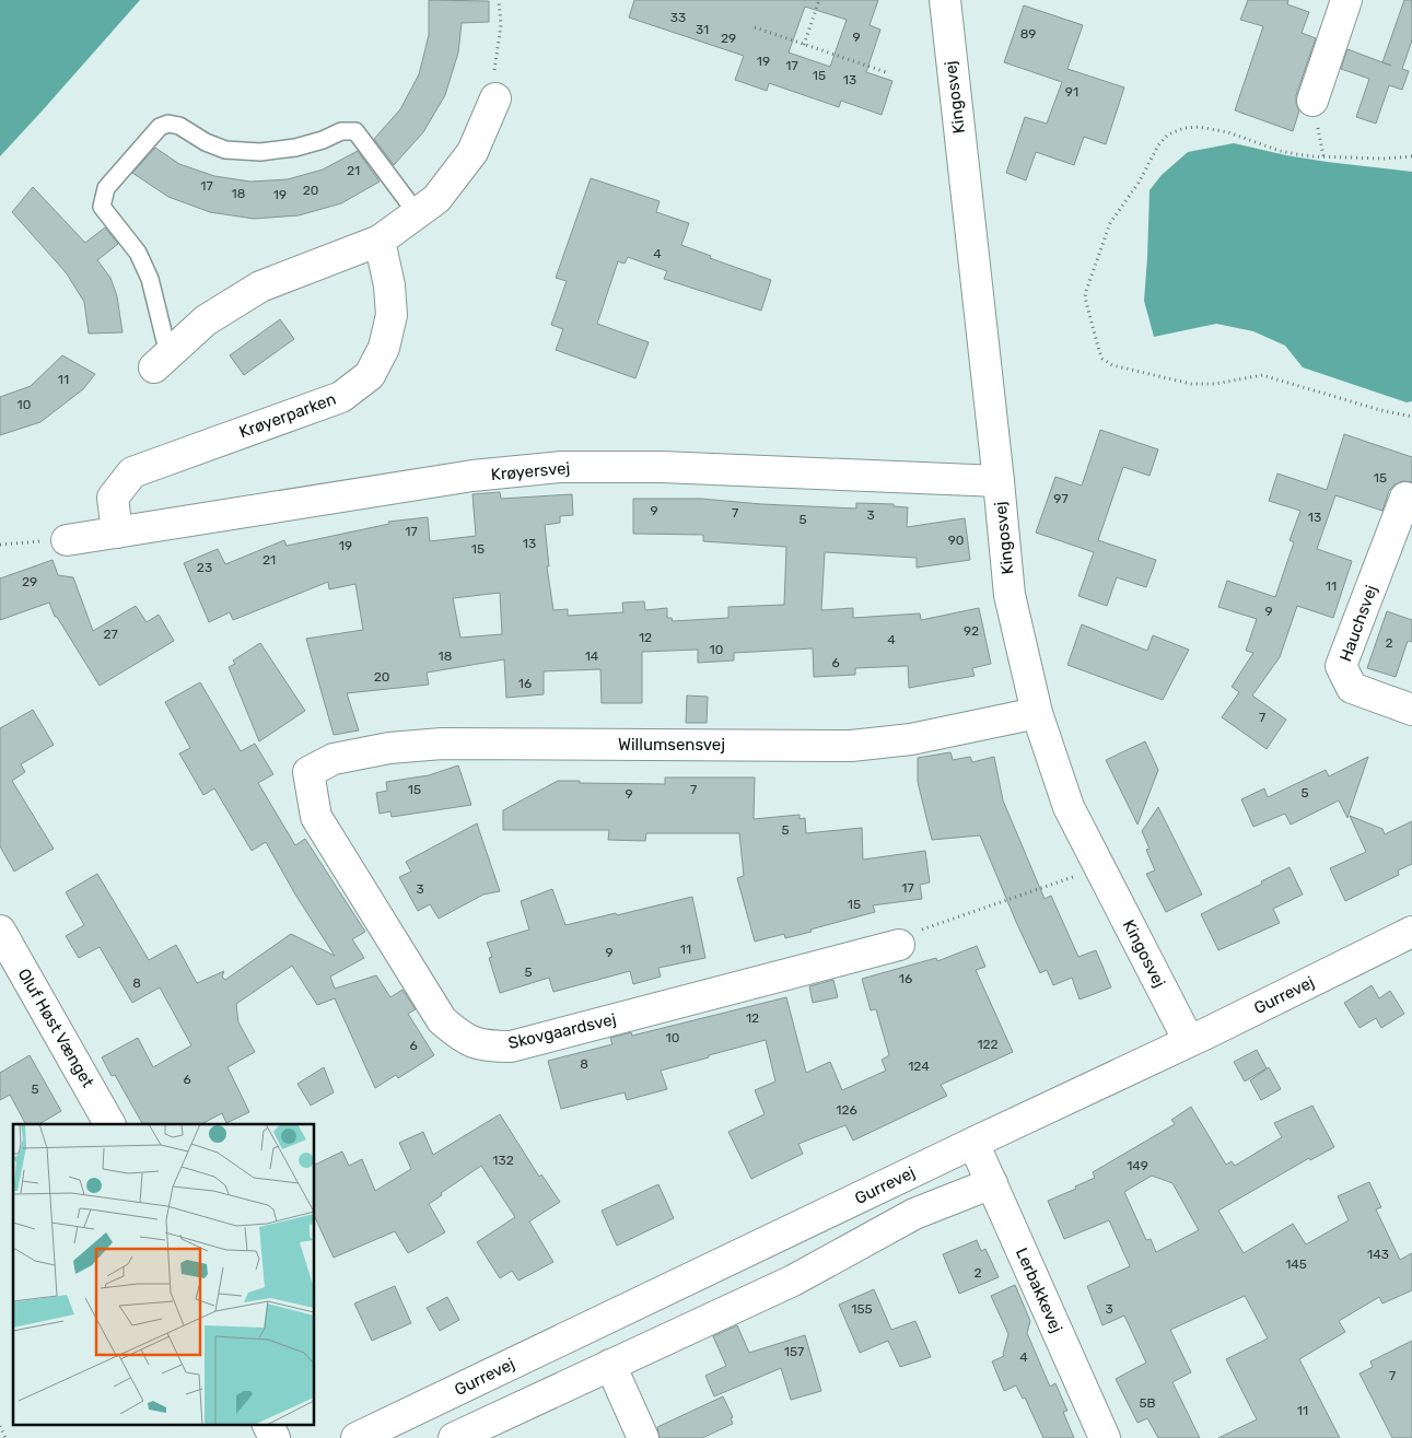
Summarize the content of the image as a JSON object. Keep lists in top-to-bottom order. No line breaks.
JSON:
{"streets":{"street":["Kingosvej","Krøyerparken","Krøyersvej","Hauchsvej","Willumsensvej","Gurrevej","Oluf Høst Vænget","Skovgaardsvej","Lerbakkevej"]},"crossings":[["Kingosvej","Krøyersvej"],["Kingosvej","Willumsensvej"],["Kingosvej","Gurrevej"],["Krøyerparken","Krøyersvej"],["Willumsensvej","Skovgaardsvej"],["Gurrevej","Lerbakkevej"]],"house_numbers":["33","31","89","9","29","19","17","15","13","91","21","17","20","18","19","4","11","10","15","97","9","7","3","13","5","17","90","13","19","15","21","23","29","11","9","92","27","12","4","2","10","18","14","6","20","16","7","15","7","5","9","5","17","3","15","11","9","5","16","8","12","10","122","6","8","124","6","5","126","132","149","143","145","2","155","3","157","4","7","5B","11"]}
